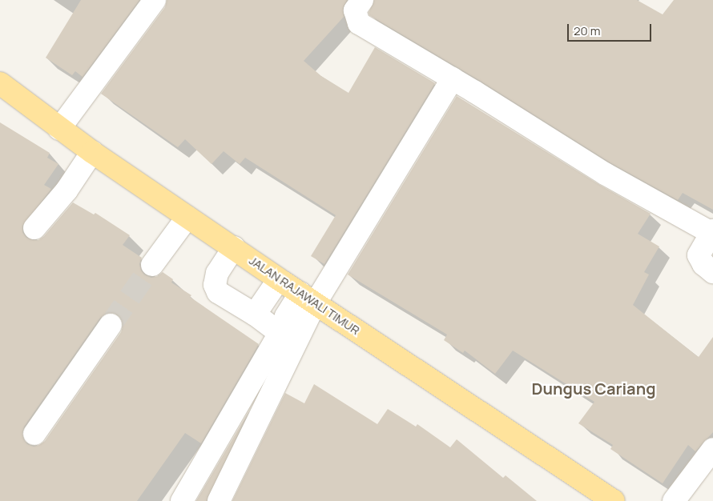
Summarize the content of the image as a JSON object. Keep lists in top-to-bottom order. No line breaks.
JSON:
{"streets":{"main road":["JALAN RAJAWALI TIMUR"]},"districts":["Dungus Cariang"],"scale_bar":"20 m"}
